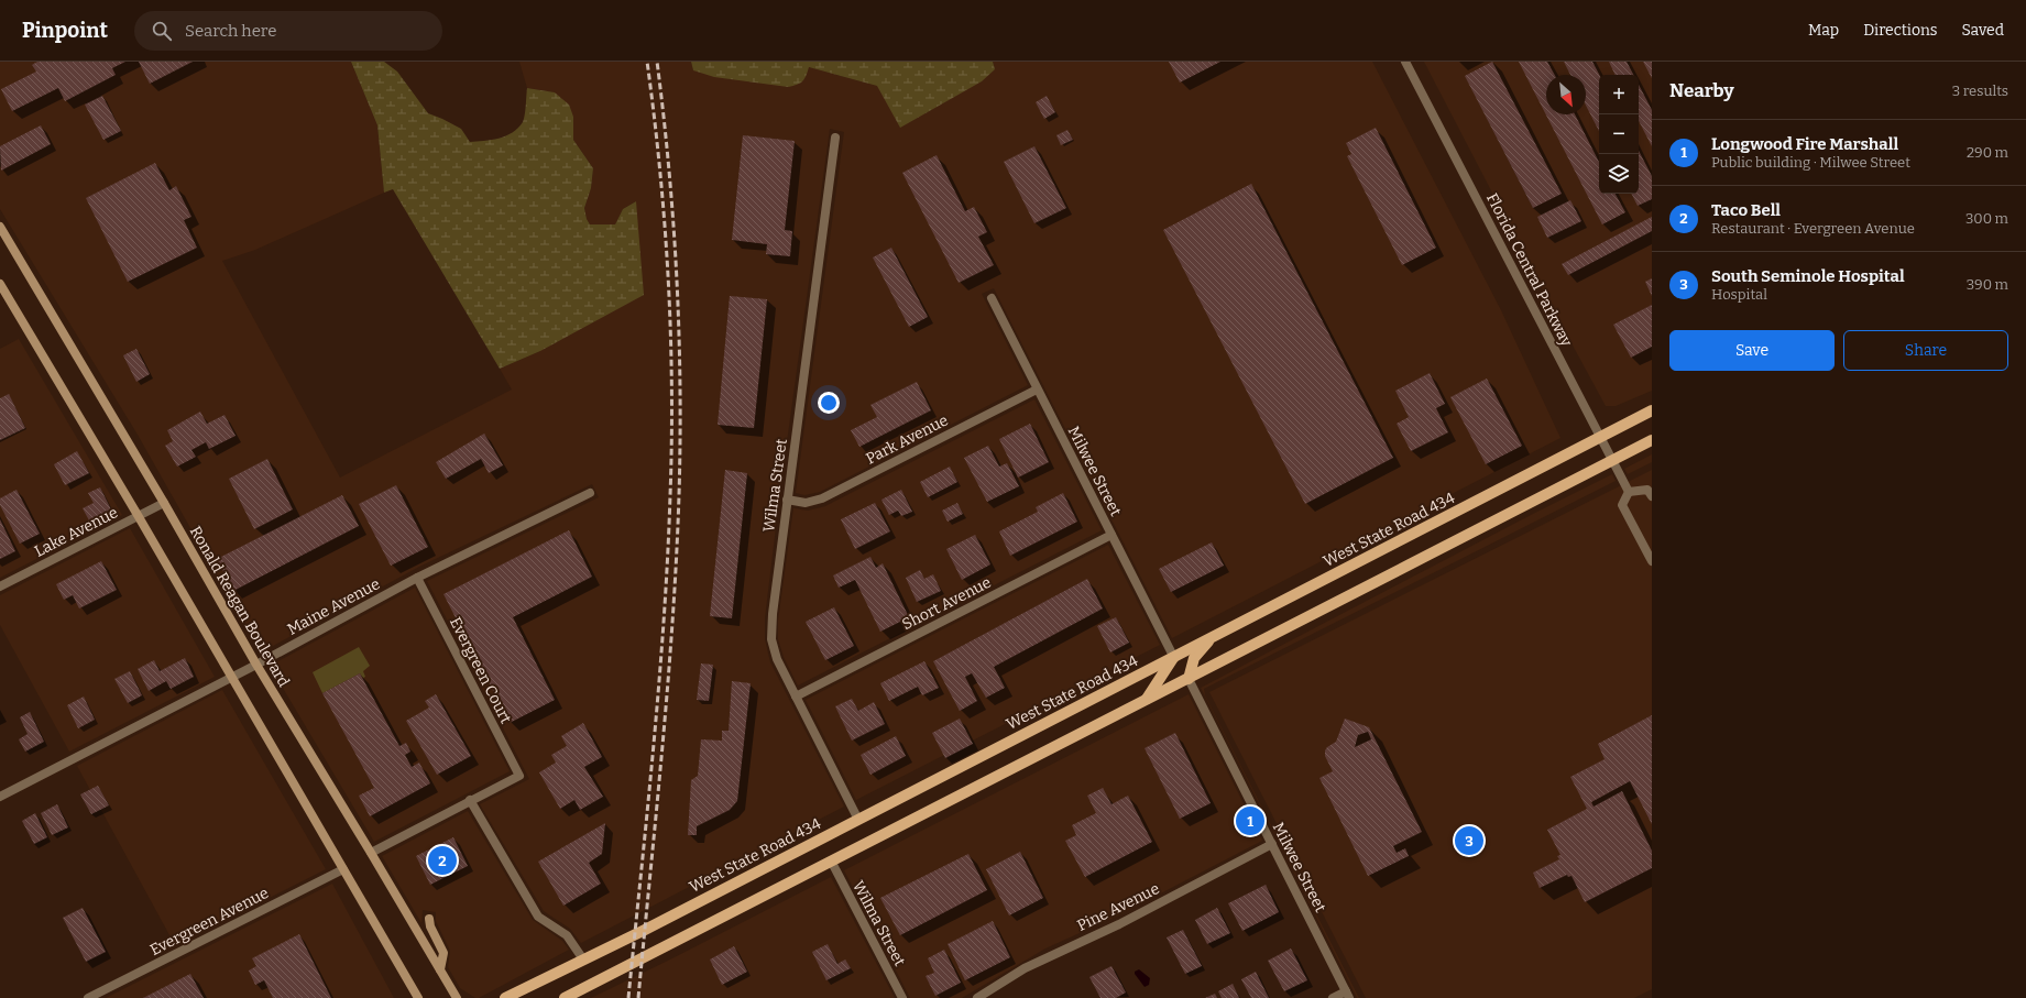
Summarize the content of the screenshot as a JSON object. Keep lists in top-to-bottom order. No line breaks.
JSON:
{"streets":{"main road":["West State Road 434","Ronald Reagan Boulevard"],"street":["Florida Central Parkway","Park Avenue","Milwee Street","Wilma Street","Lake Avenue","Short Avenue","Maine Avenue","Evergreen Court","Pine Avenue","Evergreen Avenue"]},"crossings":[["Florida Central Parkway","West State Road 434"],["Park Avenue","Milwee Street"],["Park Avenue","Wilma Street"],["Milwee Street","West State Road 434"],["Milwee Street","Short Avenue"],["Milwee Street","Pine Avenue"],["Wilma Street","West State Road 434"],["Wilma Street","Short Avenue"],["Lake Avenue","Ronald Reagan Boulevard"],["Ronald Reagan Boulevard","Maine Avenue"],["Maine Avenue","Evergreen Court"]],"north":"bottom right","page":{"header":"Pinpoint","search":"Search here","nav":["Map","Directions","Saved"],"heading":["Nearby","3 results"],"map_buttons":["+","−"],"list":[{"mark":"1","name":"Longwood Fire Marshall","note":"Public building · Milwee Street","value":"290 m"},{"mark":"2","name":"Taco Bell","note":"Restaurant · Evergreen Avenue","value":"300 m"},{"mark":"3","name":"South Seminole Hospital","note":"Hospital","value":"390 m"}],"buttons":["Save","Share"],"pins":["1","3","2"]}}
